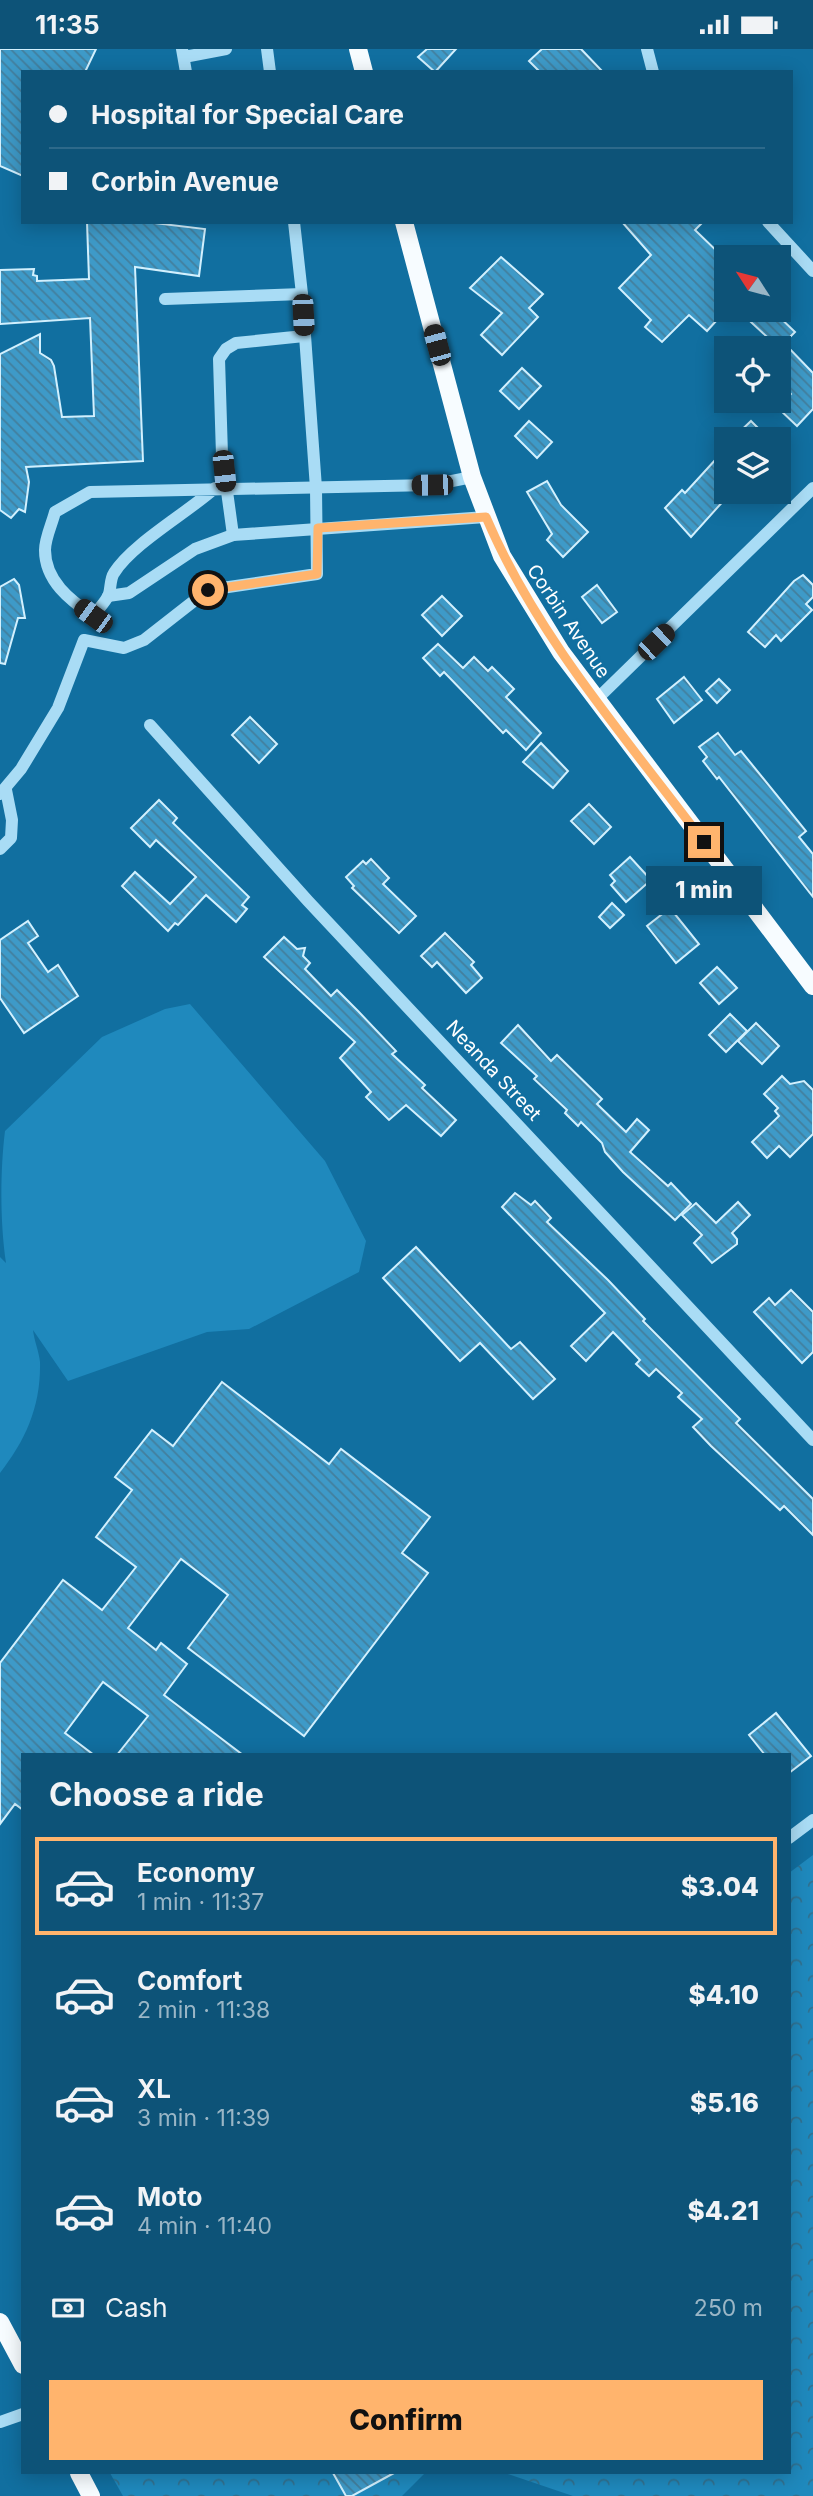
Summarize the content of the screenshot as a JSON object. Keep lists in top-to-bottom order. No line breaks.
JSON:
{"streets":{"main road":["Corbin Avenue"],"street":["Neanda Street"]},"north":"top left","page":{"status":"11:35","banner":["Hospital for Special Care","Corbin Avenue"],"bubble":"1 min","heading":"Choose a ride","list":[{"name":"Economy","note":"1 min · 11:37","value":"$3.04"},{"name":"Comfort","note":"2 min · 11:38","value":"$4.10"},{"name":"XL","note":"3 min · 11:39","value":"$5.16"},{"name":"Moto","note":"4 min · 11:40","value":"$4.21"}],"pay":["Cash","250 m"],"buttons":"Confirm"}}
